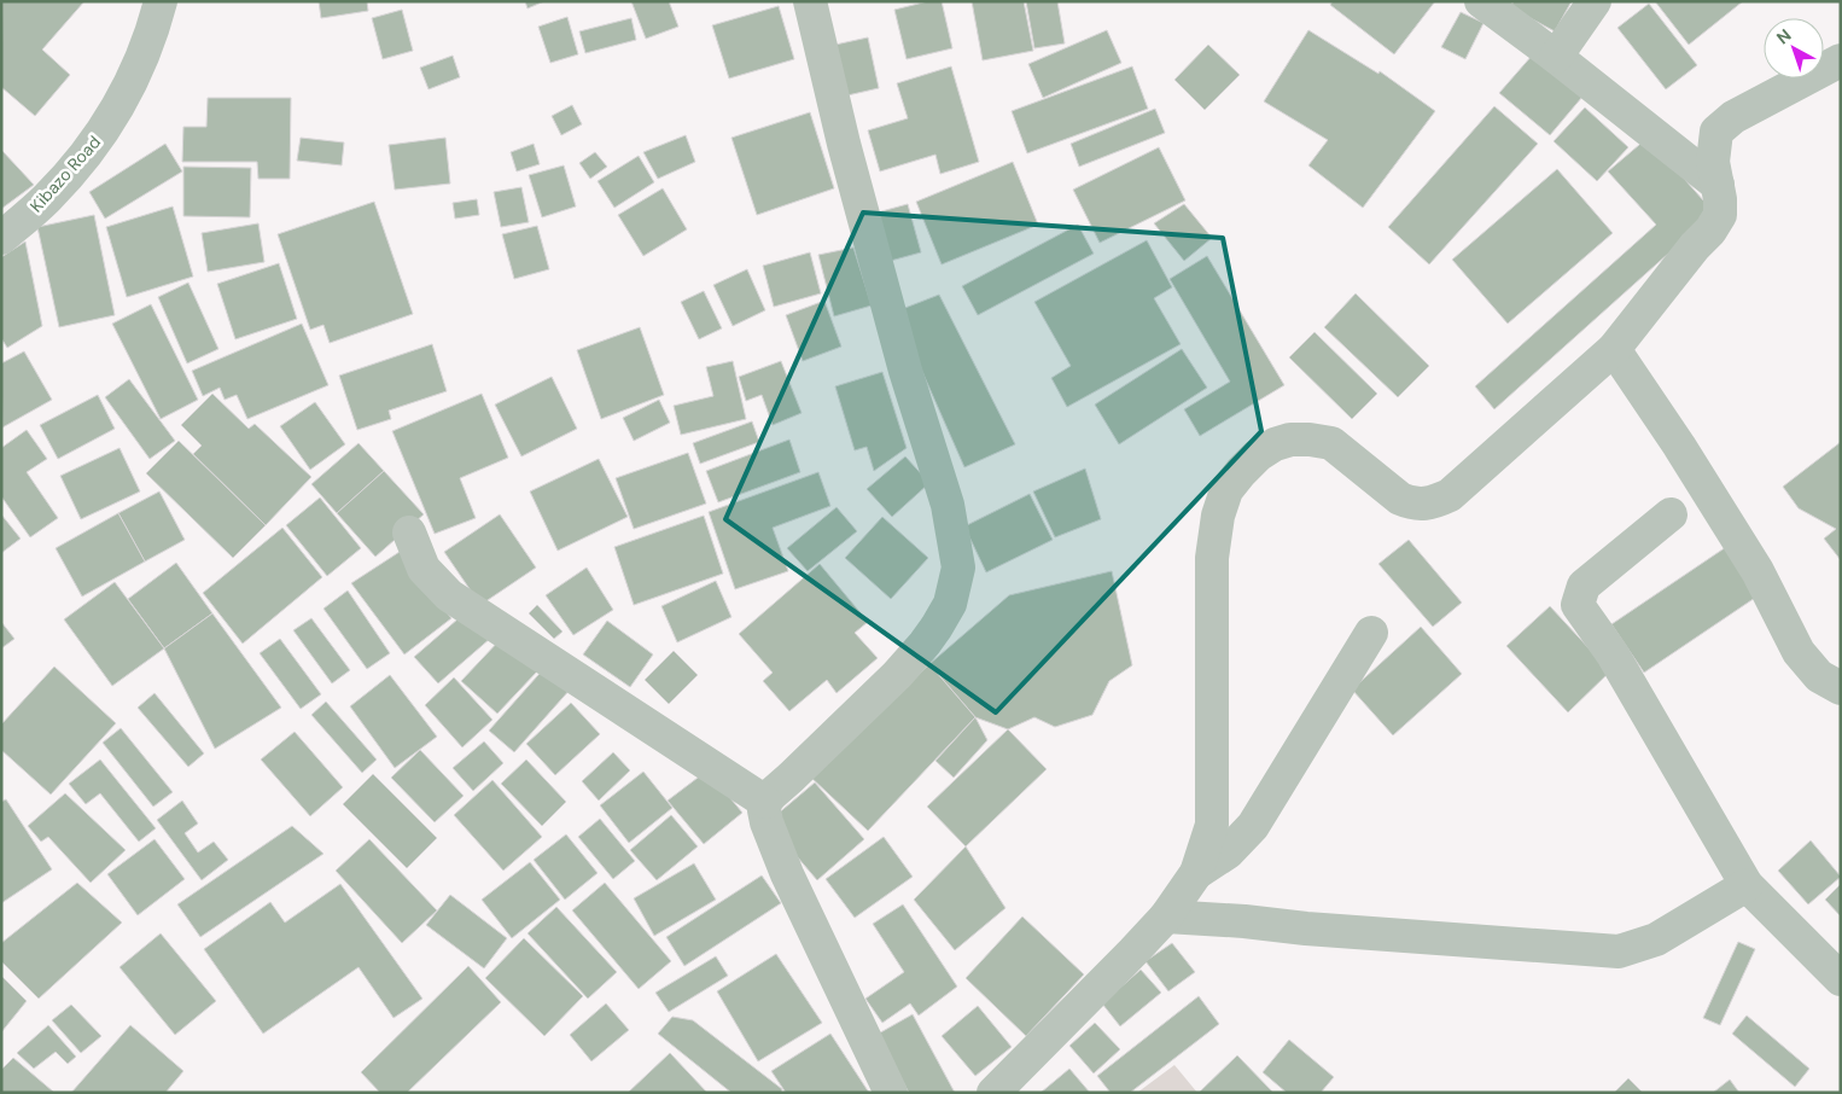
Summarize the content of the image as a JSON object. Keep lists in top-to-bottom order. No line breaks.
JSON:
{"streets":{"street":["Kibazo Road"]},"north":"top left"}
